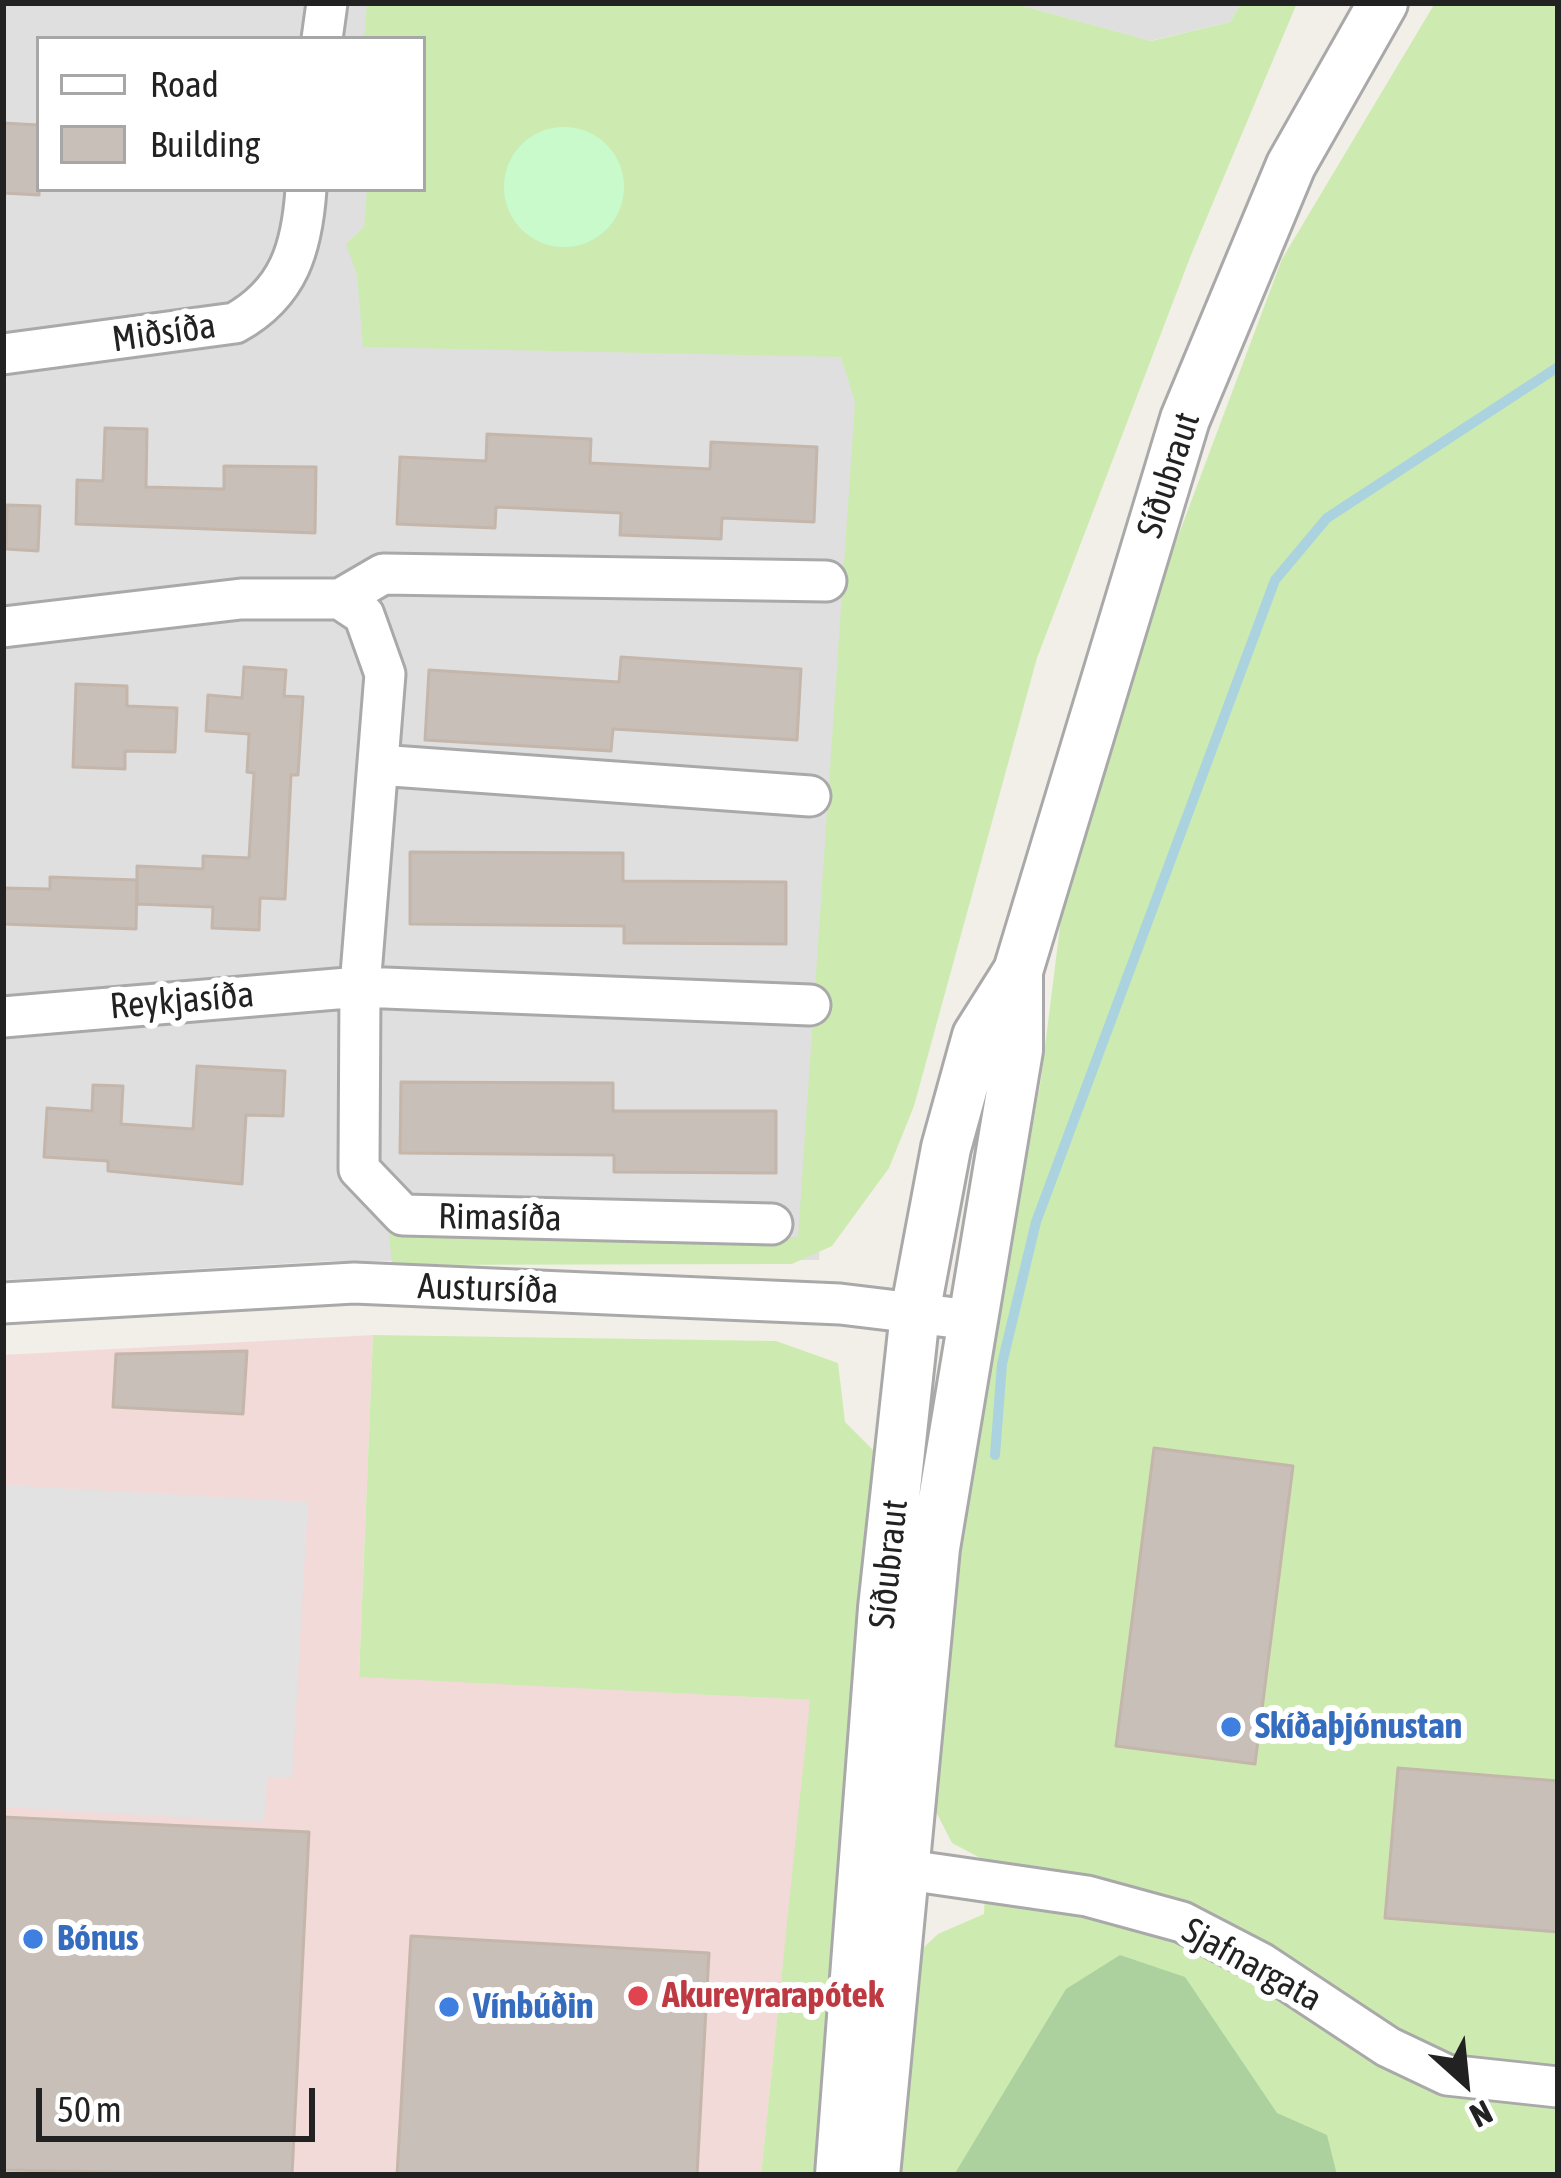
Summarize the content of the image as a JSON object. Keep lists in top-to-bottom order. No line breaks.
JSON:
{"streets":{"street":["Miðsíða","Síðubraut","Reykjasíða","Rimasíða","Austursíða","Sjafnargata"]},"crossings":[["Síðubraut","Austursíða"],["Síðubraut","Sjafnargata"],["Reykjasíða","Rimasíða"]],"places":["Skíðaþjónustan","Bónus","Akureyrarapótek","Vínbúðin"],"legend":["Road","Building"],"scale_bar":"50 m","north":"bottom right"}
